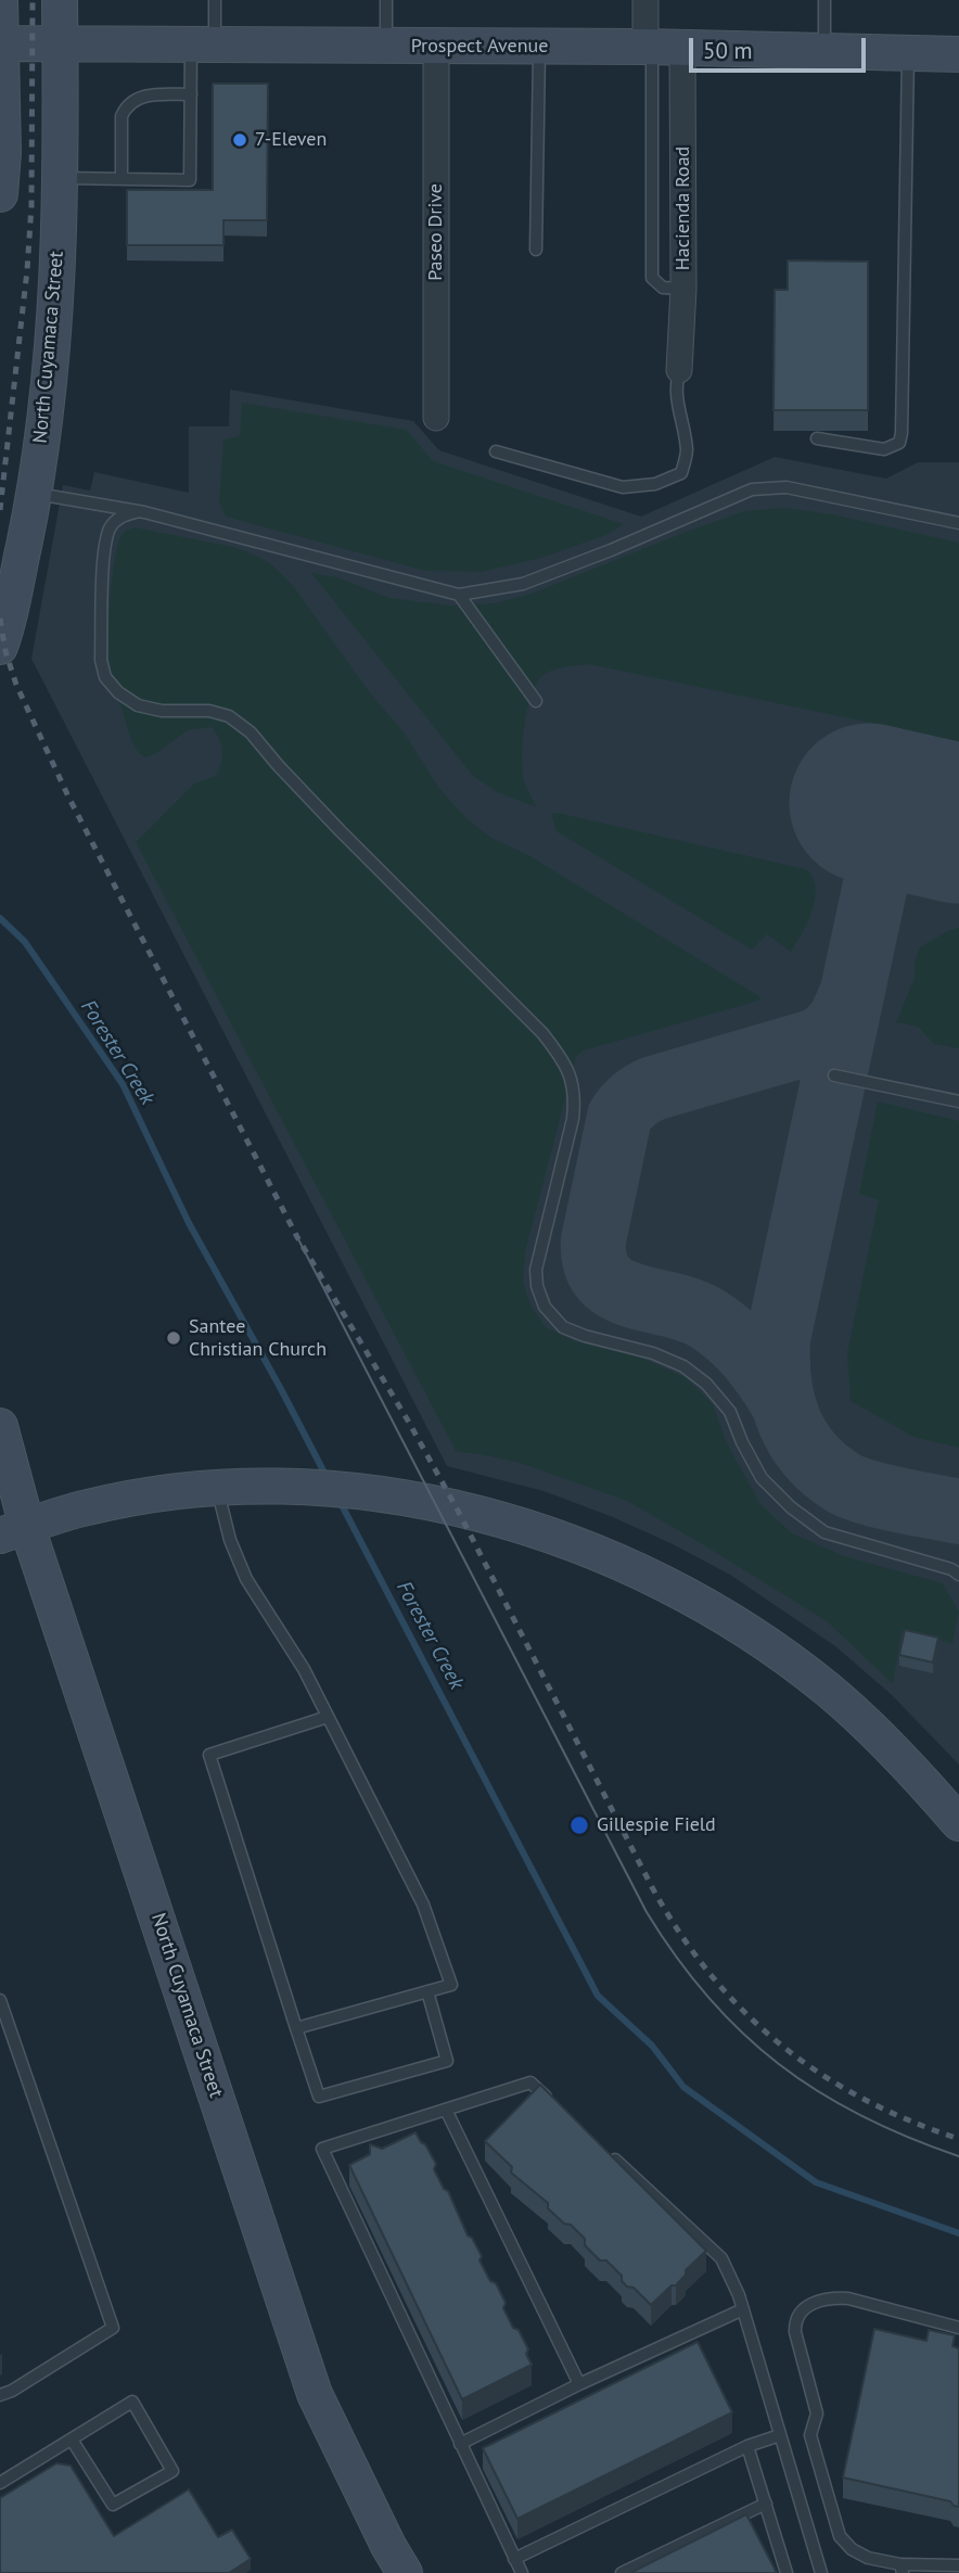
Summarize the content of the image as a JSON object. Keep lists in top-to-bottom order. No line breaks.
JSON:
{"streets":{"main road":["Prospect Avenue","North Cuyamaca Street"],"street":["Hacienda Road","Paseo Drive"]},"crossings":[["Prospect Avenue","Hacienda Road"],["Prospect Avenue","Paseo Drive"],["Prospect Avenue","North Cuyamaca Street"]],"water":["Forester Creek"],"places":["7-Eleven","Santee Christian Church","Gillespie Field"],"scale_bar":"50 m"}
